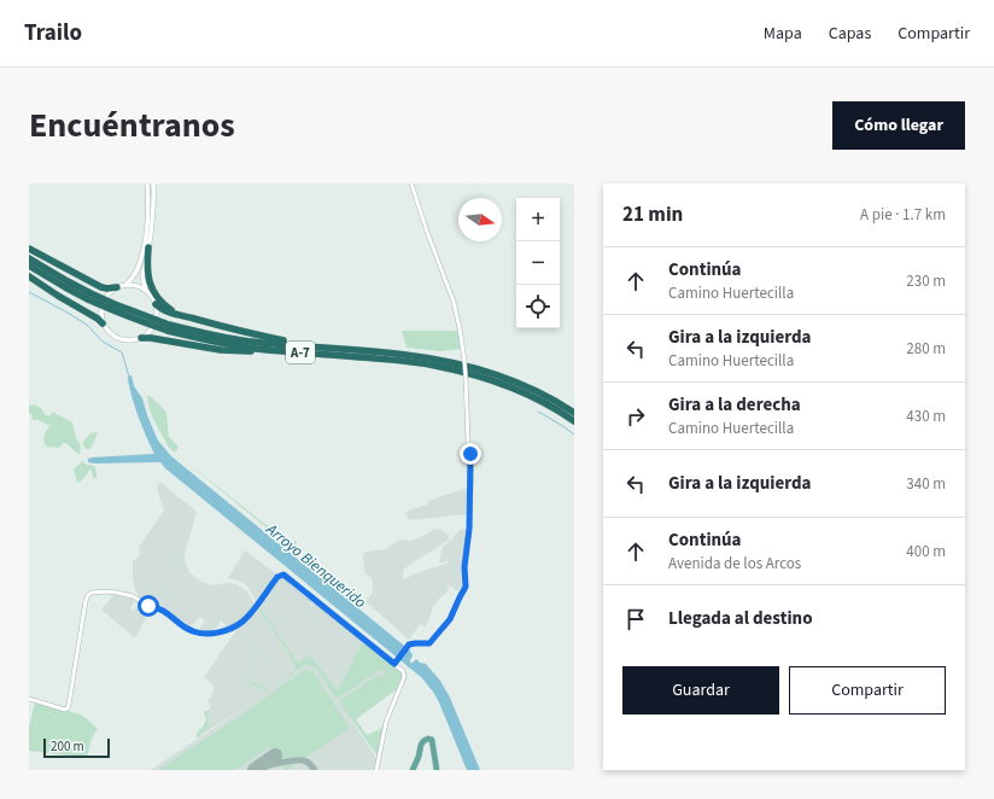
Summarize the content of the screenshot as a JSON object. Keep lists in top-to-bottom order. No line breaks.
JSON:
{"streets":{"highway":["A-7"]},"water":["Arroyo Bienquerido"],"scale_bar":"200 m","north":"right","page":{"header":"Trailo","nav":["Mapa","Capas","Compartir"],"title":"Encuéntranos","buttons":["Cómo llegar",["Guardar","Compartir"]],"heading":["21 min","A pie · 1.7 km"],"map_buttons":["+","−"],"list":[["Continúa","Camino Huertecilla","230 m"],["Gira a la izquierda","Camino Huertecilla","280 m"],["Gira a la derecha","Camino Huertecilla","430 m"],["Gira a la izquierda","340 m"],["Continúa","Avenida de los Arcos","400 m"],"Llegada al destino"],"scale":"200 m"}}
